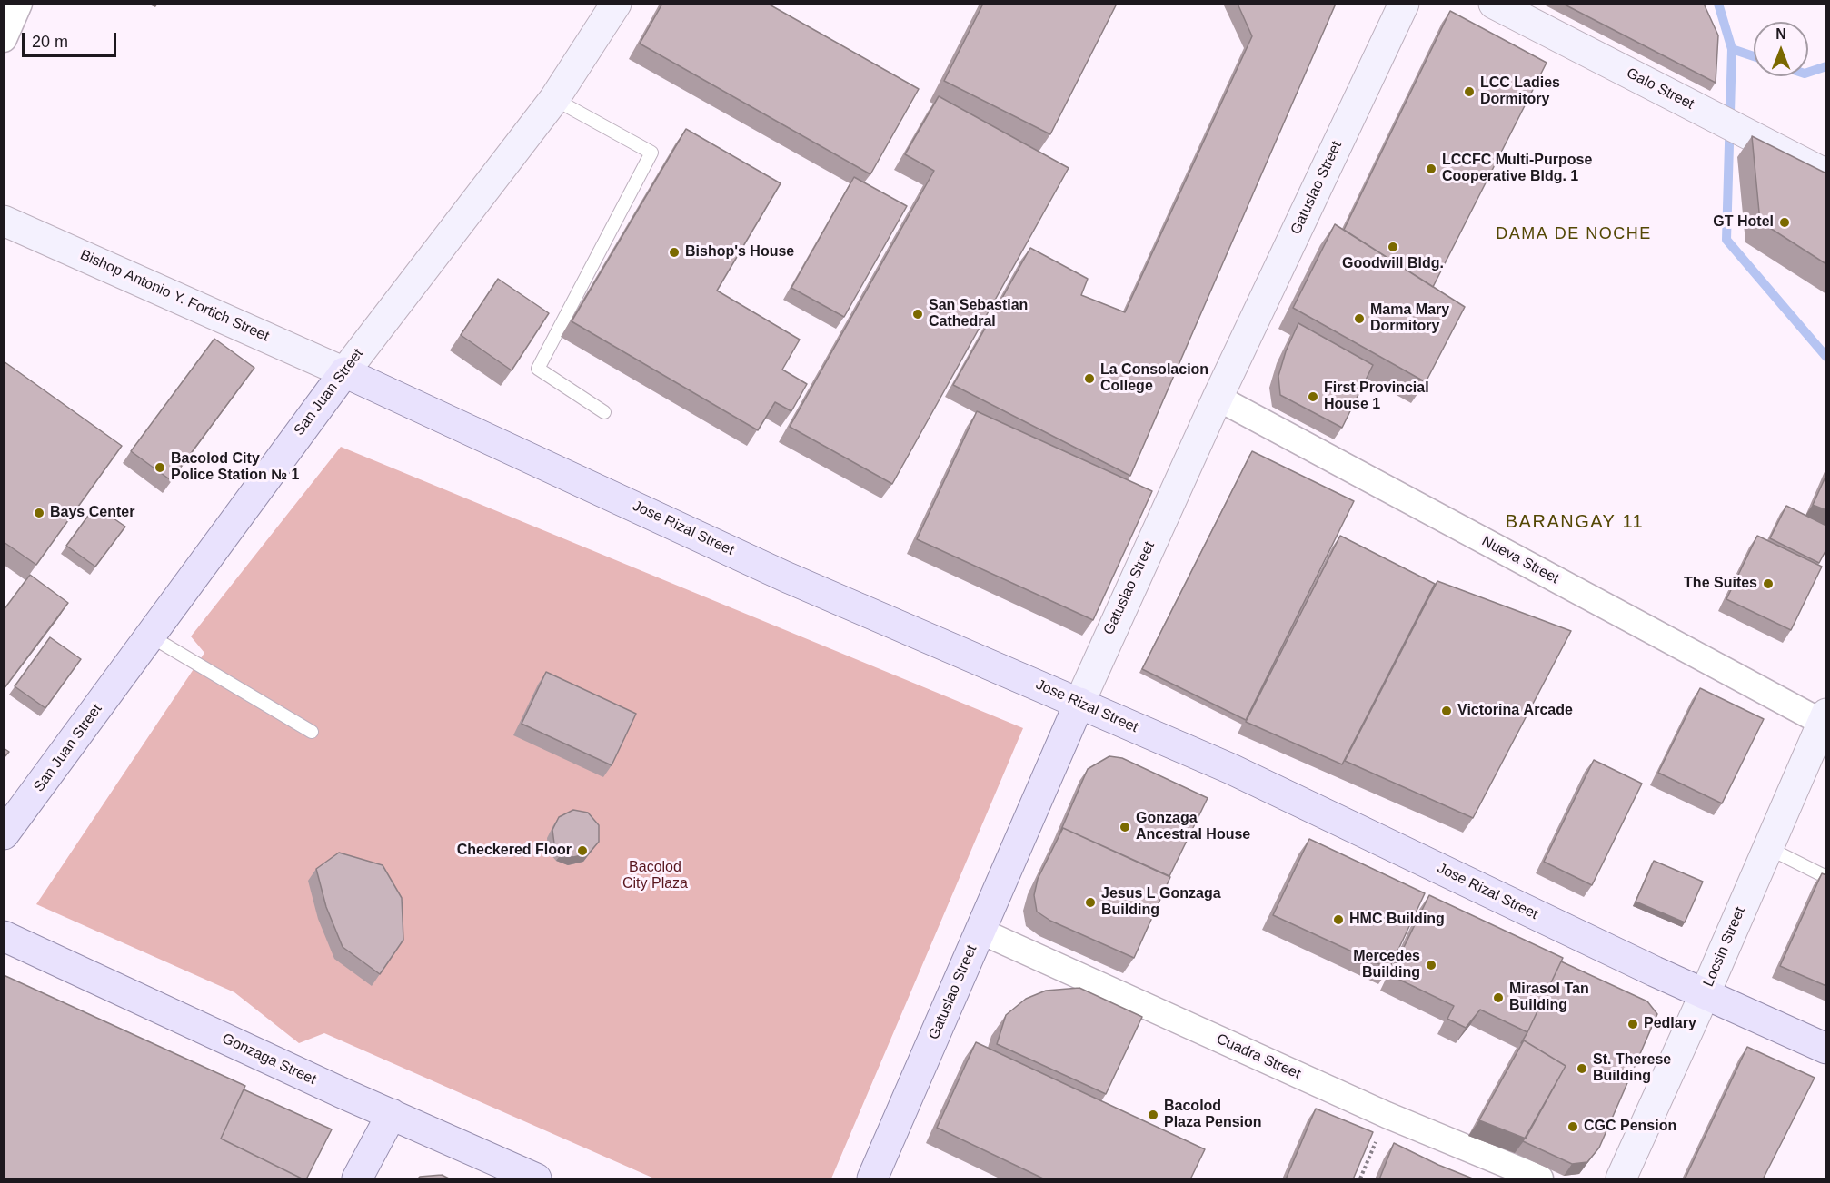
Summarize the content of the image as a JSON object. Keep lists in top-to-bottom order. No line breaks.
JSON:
{"streets":{"main road":["Gatuslao Street","San Juan Street","Jose Rizal Street","Gonzaga Street"],"street":["Galo Street","Bishop Antonio Y. Fortich Street","Nueva Street","Locsin Street","Cuadra Street"]},"crossings":[["Gatuslao Street","Jose Rizal Street"],["Gatuslao Street","Nueva Street"],["Gatuslao Street","Cuadra Street"],["Bishop Antonio Y. Fortich Street","San Juan Street"],["Bishop Antonio Y. Fortich Street","Jose Rizal Street"],["San Juan Street","Jose Rizal Street"],["Jose Rizal Street","Locsin Street"],["Nueva Street","Locsin Street"]],"districts":["DAMA DE NOCHE","BARANGAY 11"],"parks":["Bacolod City Plaza"],"places":["LCC Ladies Dormitory","LCCFC Multi-Purpose Cooperative Bldg. 1","GT Hotel","Goodwill Bldg.","Bishop's House","San Sebastian Cathedral","Mama Mary Dormitory","La Consolacion College","First Provincial House 1","Bacolod City Police Station № 1","Bays Center","The Suites","Victorina Arcade","Gonzaga Ancestral House","Checkered Floor","Jesus L Gonzaga Building","HMC Building","Mercedes Building","Mirasol Tan Building","Pedlary","St. Therese Building","Bacolod Plaza Pension","CGC Pension"],"scale_bar":"20 m","north":"top"}
